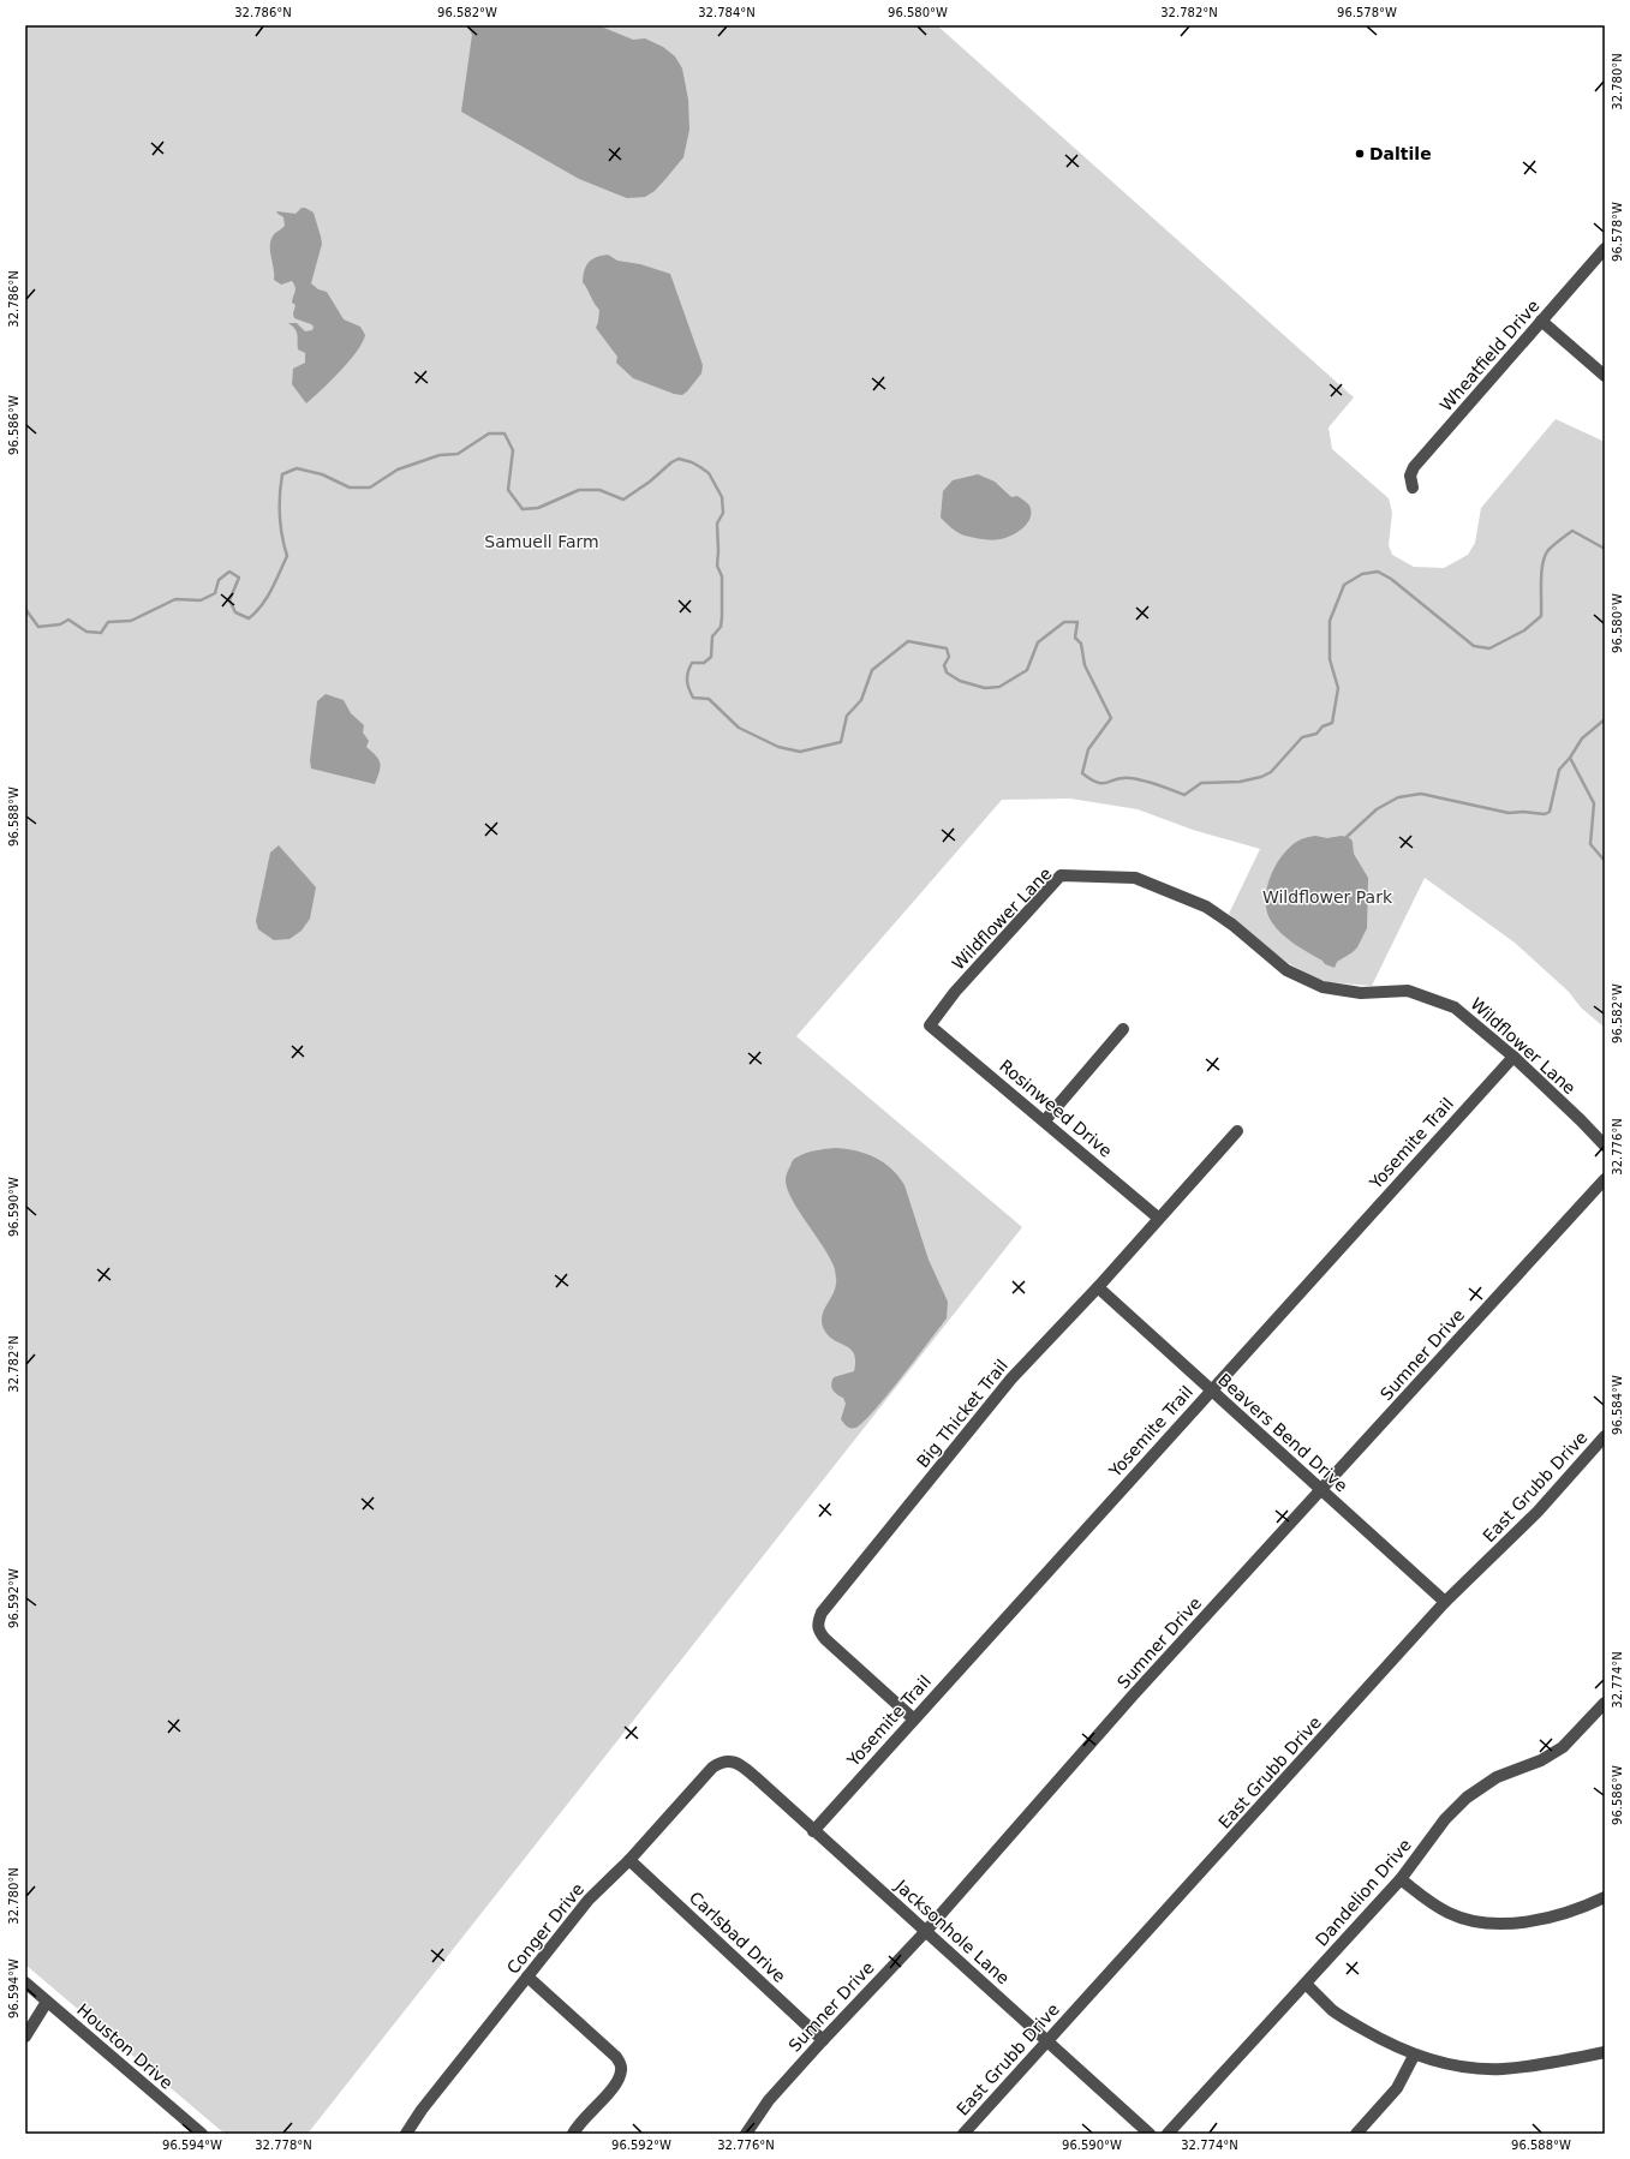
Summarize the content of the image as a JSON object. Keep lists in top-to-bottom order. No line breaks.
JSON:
{"streets":{"street":["Wheatfield Drive","Wildflower Lane","Rosinweed Drive","Yosemite Trail","Sumner Drive","Big Thicket Trail","Beavers Bend Drive","East Grubb Drive","Dandelion Drive","Conger Drive","Jacksonhole Lane","Carlsbad Drive","Houston Drive"]},"crossings":[["Wildflower Lane","Rosinweed Drive"],["Wildflower Lane","Yosemite Trail"],["Rosinweed Drive","Big Thicket Trail"],["Yosemite Trail","Big Thicket Trail"],["Yosemite Trail","Beavers Bend Drive"],["Yosemite Trail","Jacksonhole Lane"],["Sumner Drive","Beavers Bend Drive"],["Sumner Drive","Jacksonhole Lane"],["Sumner Drive","Carlsbad Drive"],["Big Thicket Trail","Beavers Bend Drive"],["Beavers Bend Drive","East Grubb Drive"],["East Grubb Drive","Jacksonhole Lane"],["Conger Drive","Jacksonhole Lane"],["Conger Drive","Carlsbad Drive"]],"parks":["Samuell Farm","Wildflower Park"],"places":["Daltile"],"coordinates":["32.786°N","96.582°W","32.784°N","96.580°W","32.782°N","96.578°W","32.780°N","96.586°W","96.588°W","32.776°N","96.590°W","96.584°W","96.592°W","32.774°N","96.594°W","32.778°N"]}
